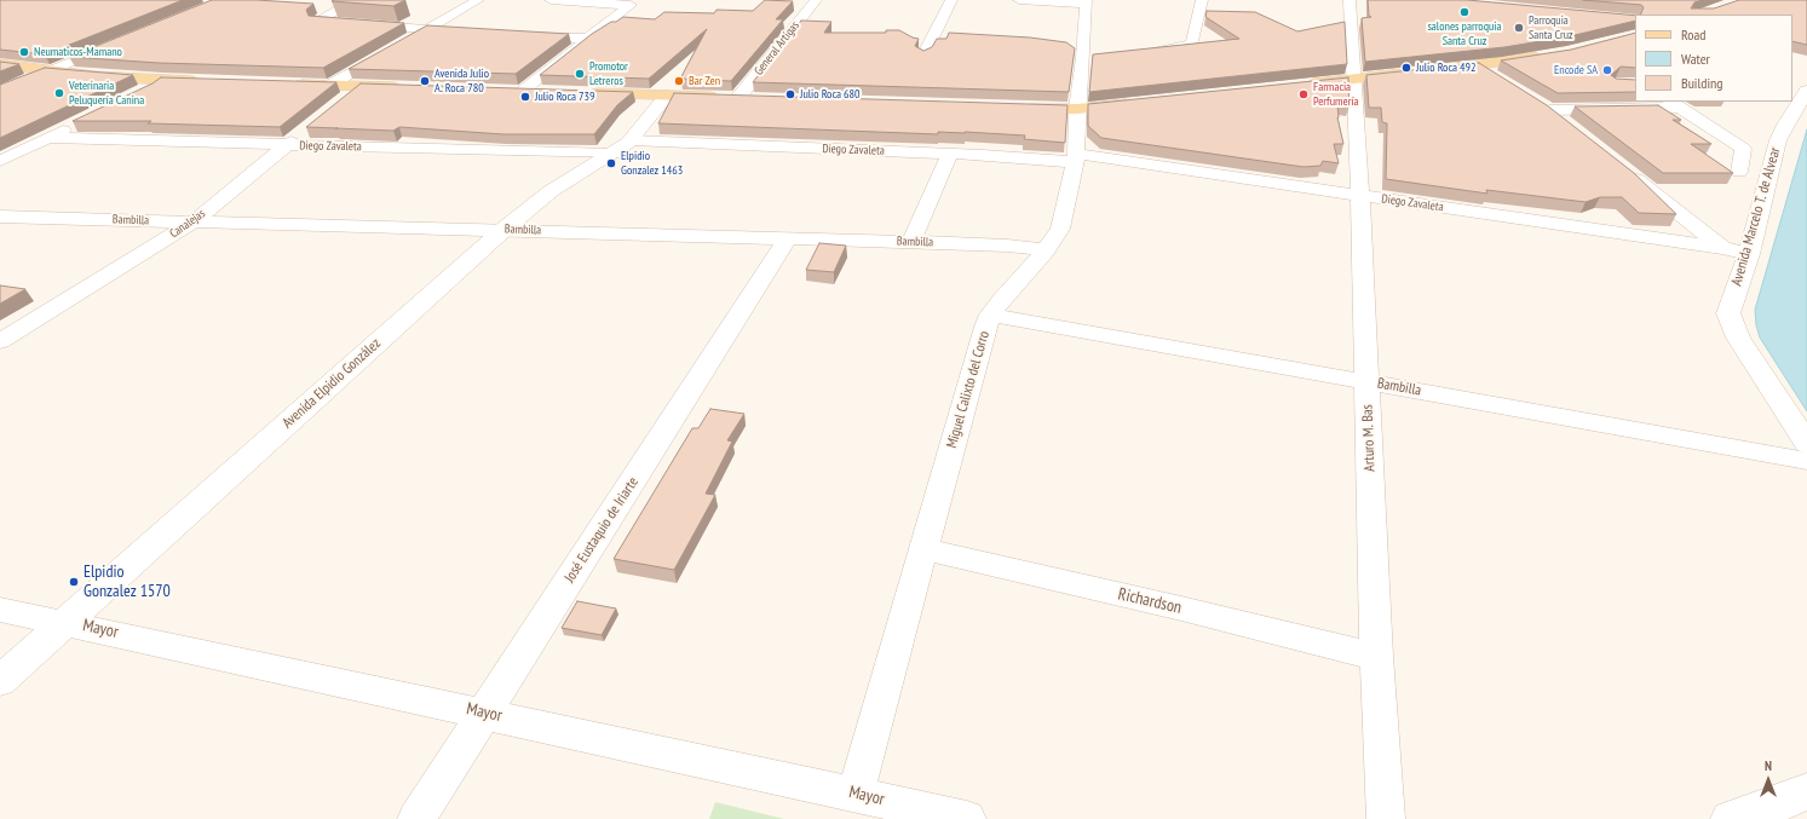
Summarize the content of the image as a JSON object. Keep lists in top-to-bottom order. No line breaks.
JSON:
{"streets":{"main road":["Avenida Marcelo T. de Alvear","Avenida Elpidio González"],"street":["General Artigas","Diego Zavaleta","Bambilla","Canalejas","Miguel Calixto del Corro","Arturo M. Bas","José Eustaquio de Iriarte","Richardson","Mayor"]},"crossings":[["Diego Zavaleta","Avenida Marcelo T. de Alvear"],["Diego Zavaleta","Canalejas"],["Diego Zavaleta","Avenida Elpidio González"],["Diego Zavaleta","Miguel Calixto del Corro"],["Diego Zavaleta","Arturo M. Bas"],["Bambilla","Canalejas"],["Bambilla","Avenida Elpidio González"],["Bambilla","Miguel Calixto del Corro"],["Bambilla","Arturo M. Bas"],["Bambilla","José Eustaquio de Iriarte"],["Avenida Elpidio González","Mayor"],["Miguel Calixto del Corro","Richardson"],["Miguel Calixto del Corro","Mayor"],["Arturo M. Bas","Richardson"],["José Eustaquio de Iriarte","Mayor"]],"places":["salones parroquia Santa Cruz","Parroquia Santa Cruz","Neumaticos-Mamano","Julio Roca 492","Encode SA","Promotor Letreros","Avenida Julio A. Roca 780","Bar Zen","Veterinaria Peluquería Canina","Julio Roca 680","Farmacia Perfumería","Julio Roca 739","Elpidio Gonzalez 1463","Elpidio Gonzalez 1570"],"legend":["Road","Water","Building"],"north":"top"}
